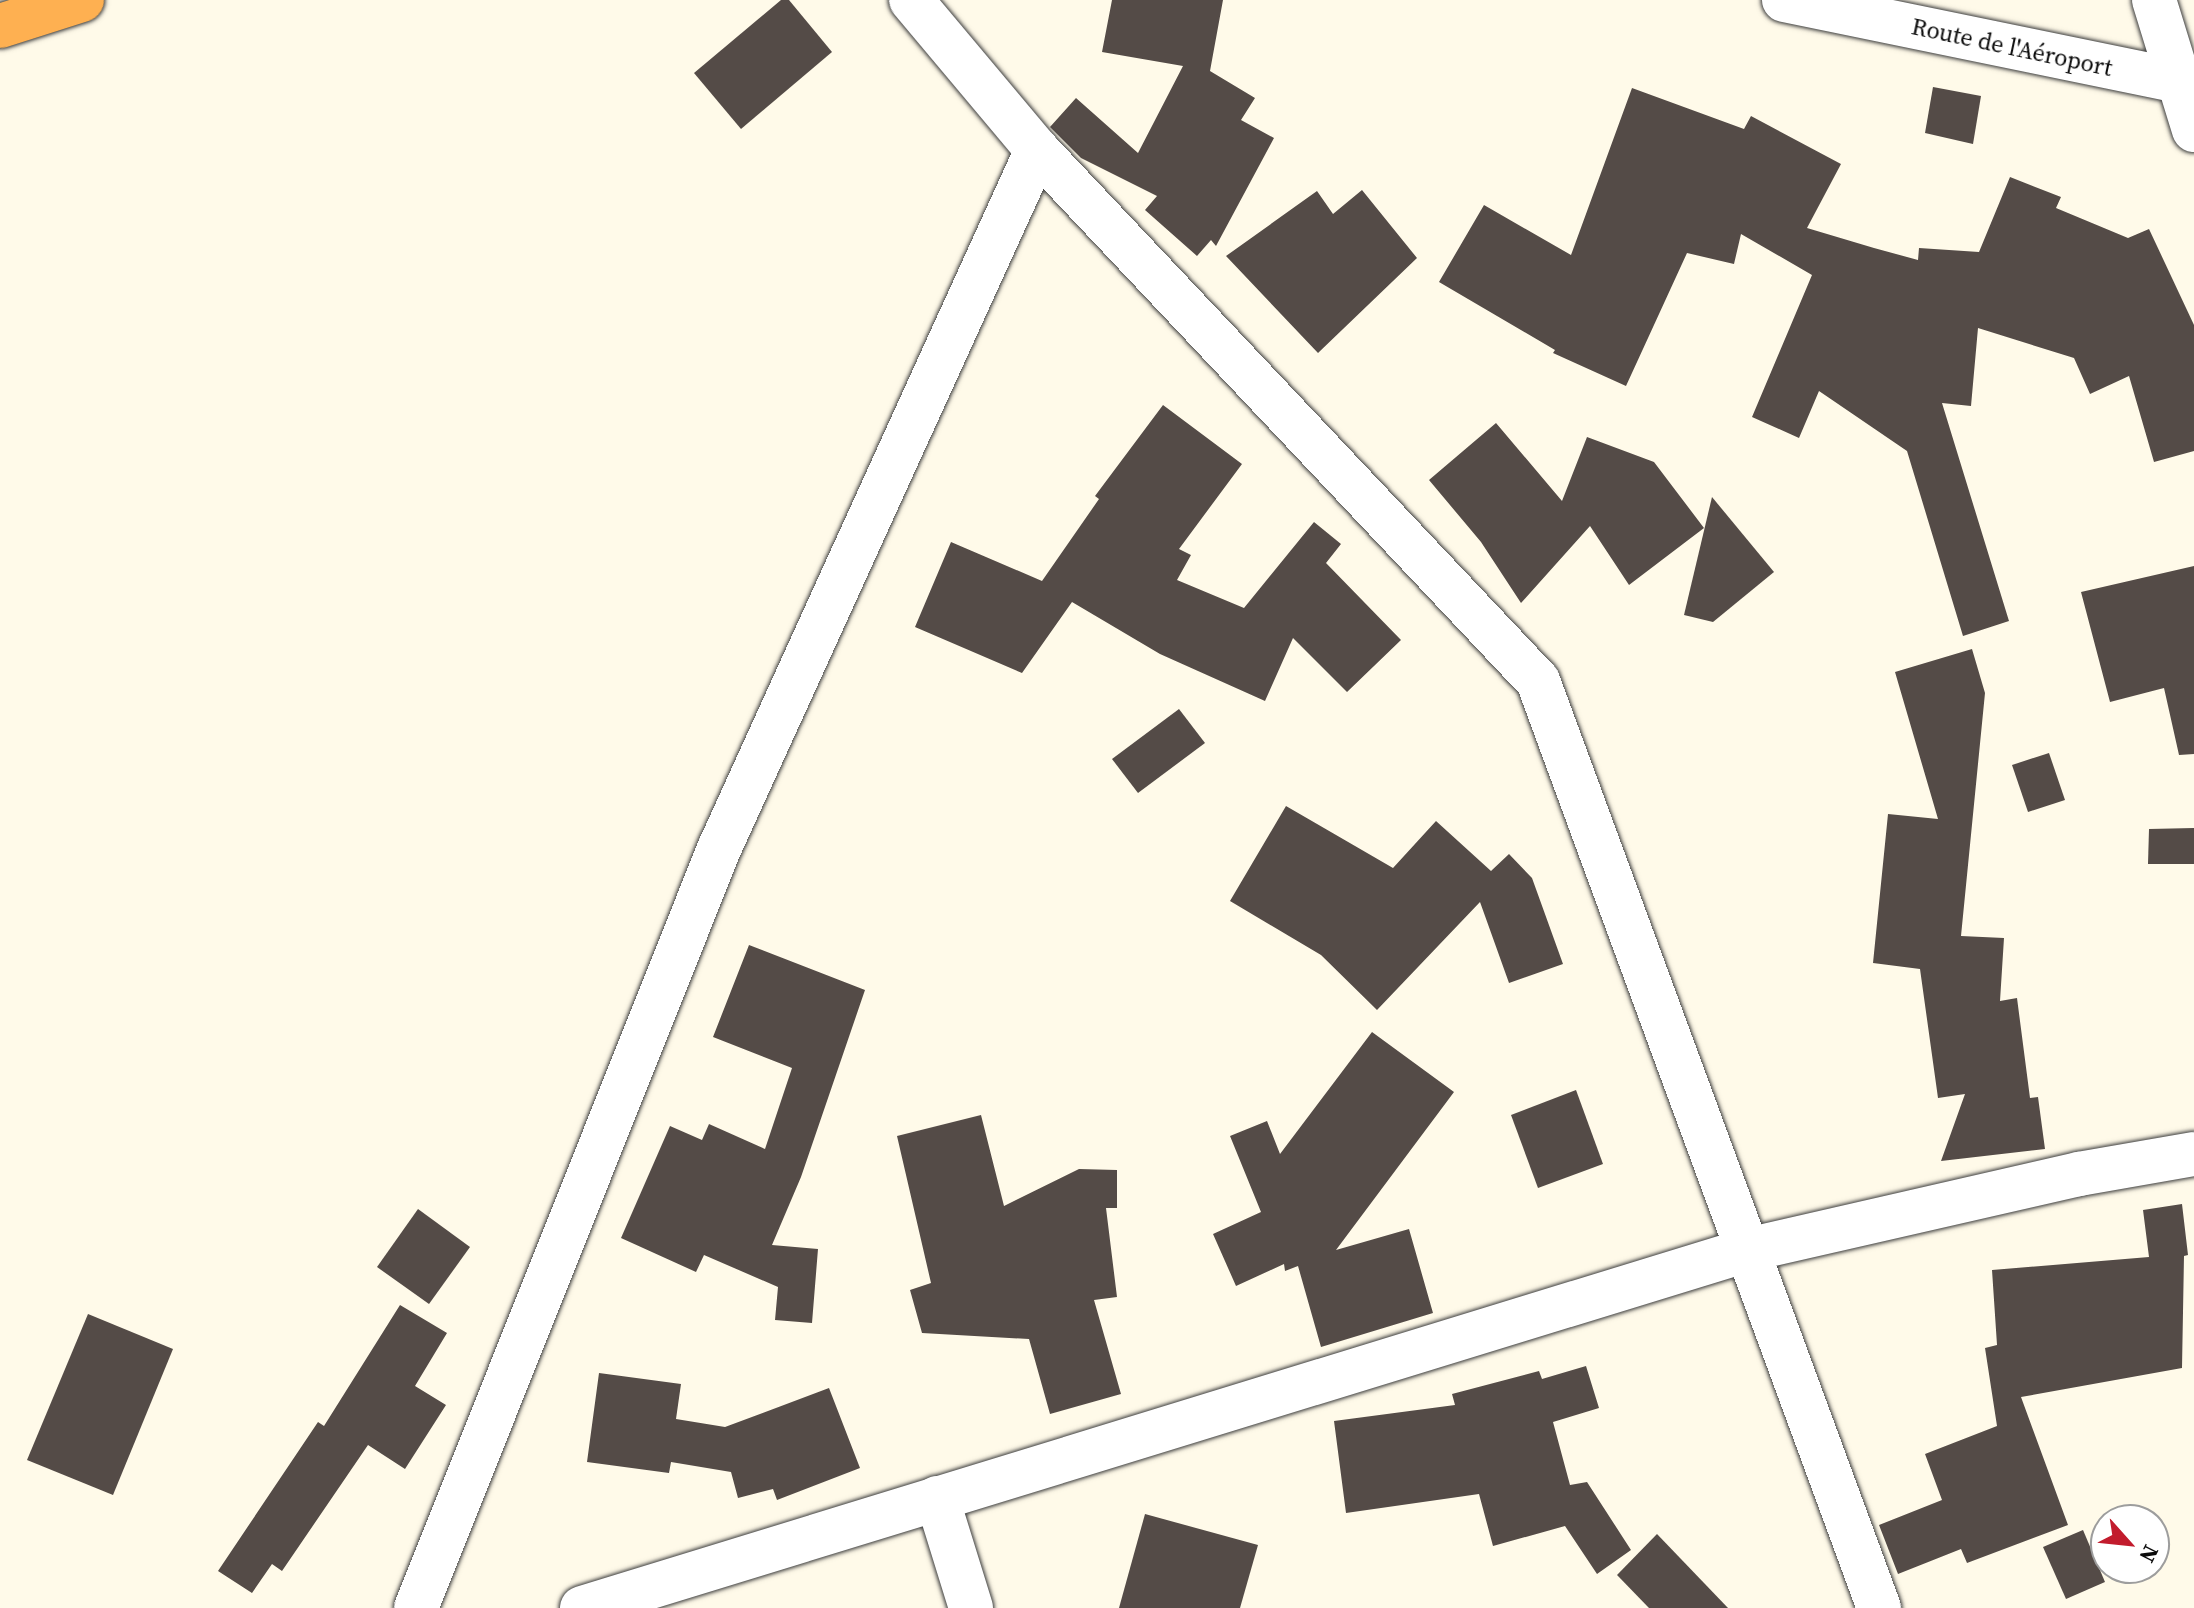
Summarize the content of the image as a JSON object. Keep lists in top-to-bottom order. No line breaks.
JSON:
{"streets":{"street":["Route de l'Aéroport"]},"north":"bottom right"}
